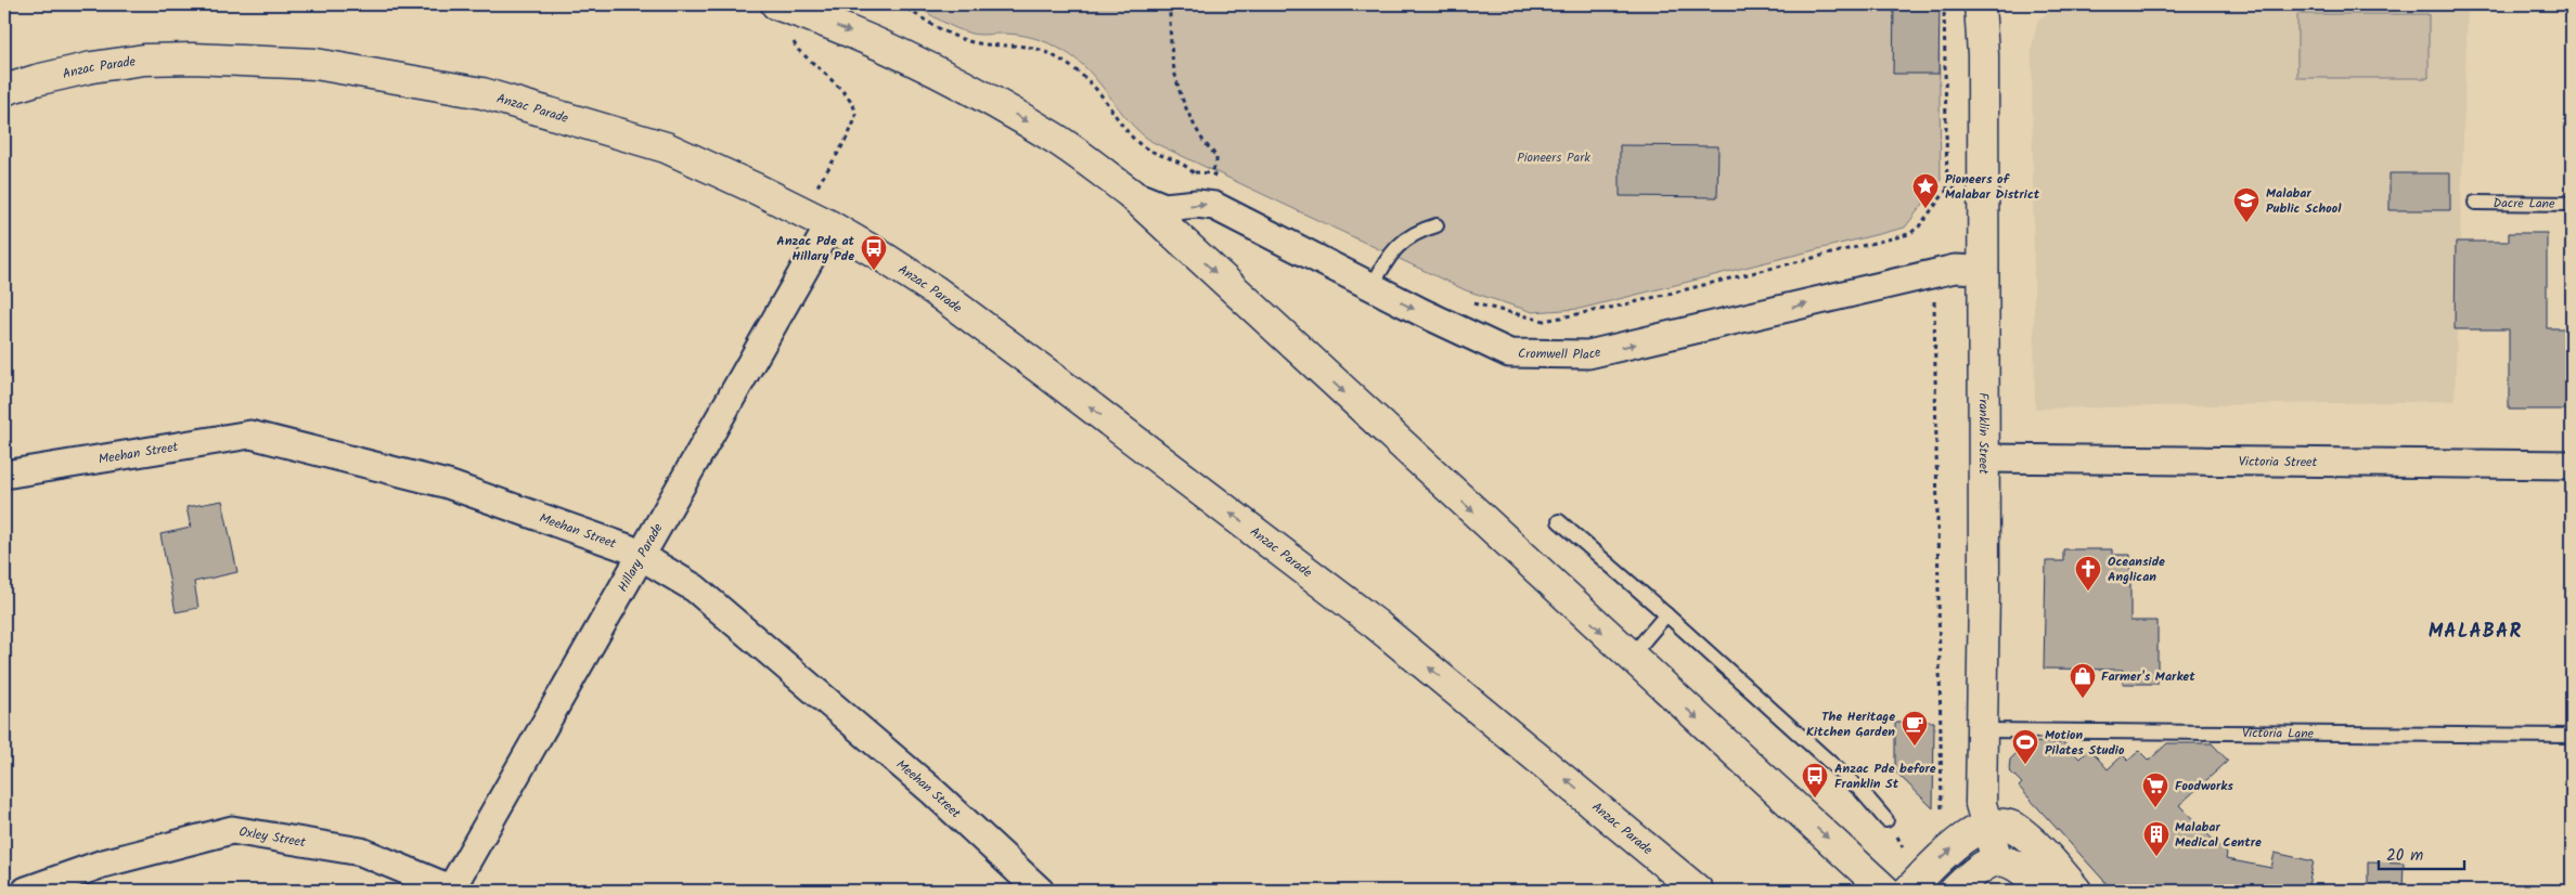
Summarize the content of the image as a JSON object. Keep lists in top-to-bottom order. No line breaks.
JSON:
{"streets":{"main road":["Anzac Parade","Franklin Street"],"street":["Cromwell Place","Meehan Street","Victoria Street","Hillary Parade","Oxley Street"],"lane":["Dacre Lane","Victoria Lane"]},"crossings":[["Anzac Parade","Hillary Parade"],["Cromwell Place","Franklin Street"],["Franklin Street","Victoria Street"],["Franklin Street","Victoria Lane"],["Meehan Street","Hillary Parade"],["Hillary Parade","Oxley Street"]],"one_way":["Cromwell Place"],"districts":["MALABAR"],"parks":["Pioneers Park"],"places":{"place":["Pioneers of Malabar District"],"school or university":["Malabar Public School"],"bus stop":["Anzac Pde at Hillary Pde","Anzac Pde before Franklin St"],"church":["Oceanside Anglican"],"shop":["Farmer's Market"],"cafe":["The Heritage Kitchen Garden"],"sports":["Motion Pilates Studio"],"supermarket":["Foodworks"],"building":["Malabar Medical Centre"]},"scale_bar":"20 m"}
